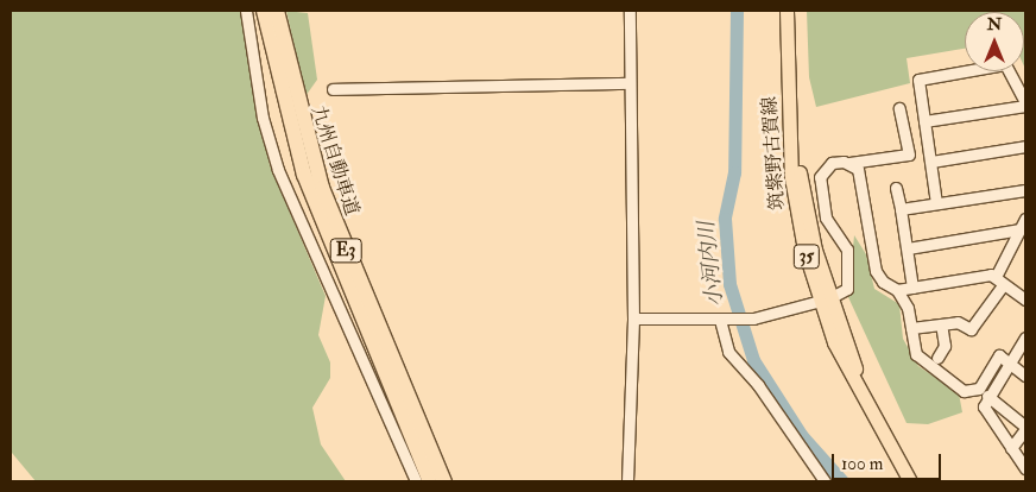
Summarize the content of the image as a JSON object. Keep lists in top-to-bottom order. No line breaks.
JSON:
{"streets":{"highway":["九州自動車道","E3"],"main road":["筑紫野古賀線","35"]},"water":["小河内川"],"scale_bar":"100 m","north":"top"}
